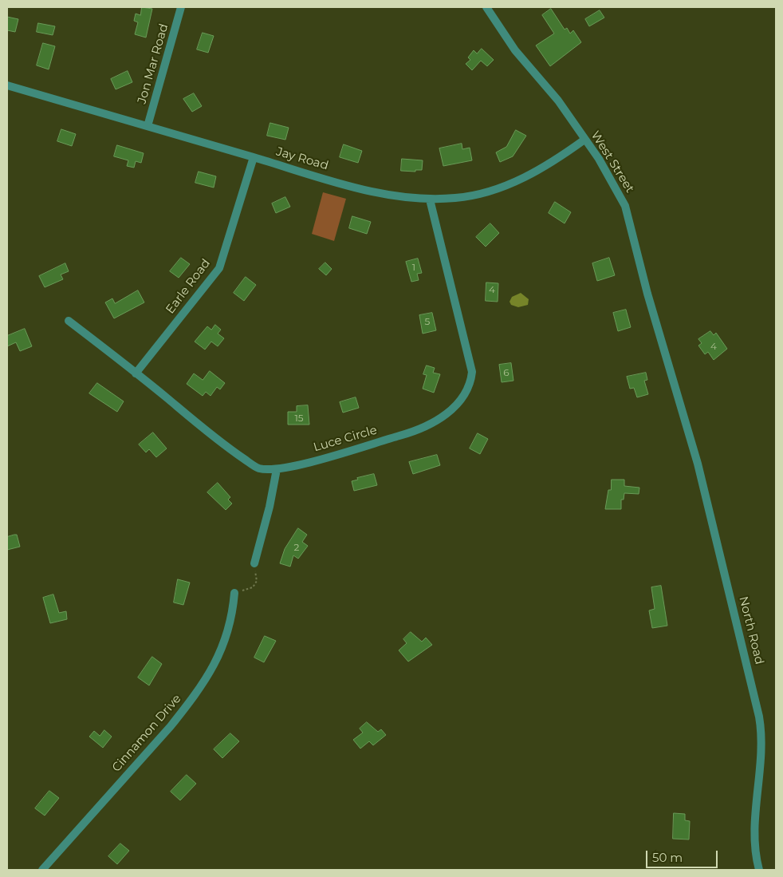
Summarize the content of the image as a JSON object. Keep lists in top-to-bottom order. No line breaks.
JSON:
{"streets":{"street":["Jon Mar Road","Jay Road","West Street","Earle Road","Luce Circle","North Road","Cinnamon Drive"]},"crossings":[["Jon Mar Road","Jay Road"],["Jay Road","West Street"],["Jay Road","Earle Road"],["Jay Road","Luce Circle"],["West Street","North Road"],["Earle Road","Luce Circle"]],"house_numbers":["1","4","5","4","6","15","2"],"scale_bar":"50 m"}
